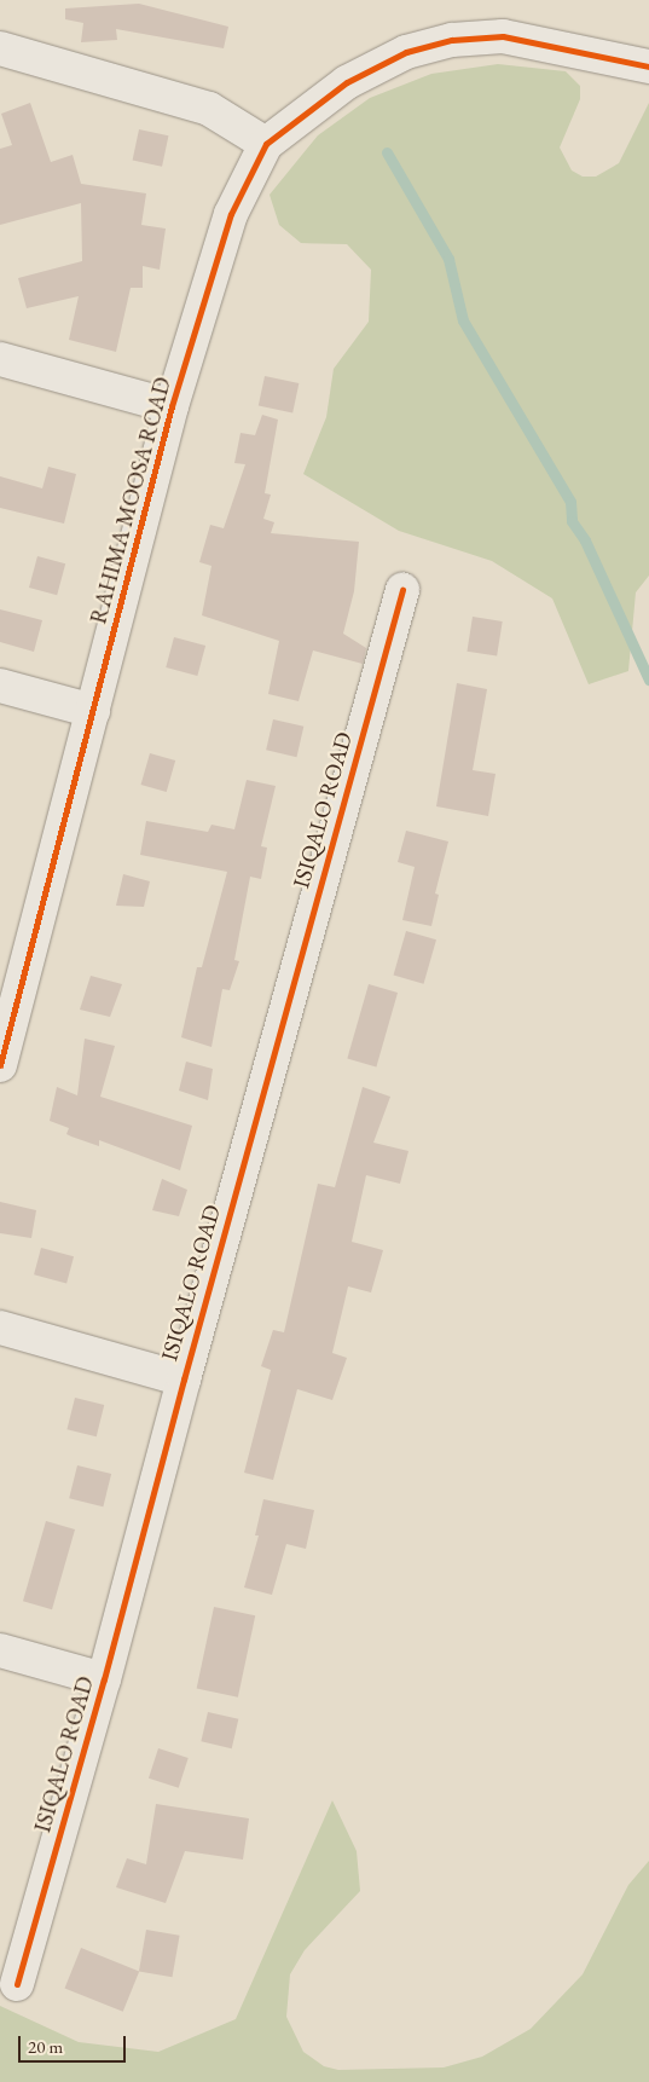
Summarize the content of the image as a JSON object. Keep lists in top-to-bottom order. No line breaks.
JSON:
{"streets":{"street":["RAHIMA MOOSA ROAD","ISIQALO ROAD"]},"scale_bar":"20 m"}
